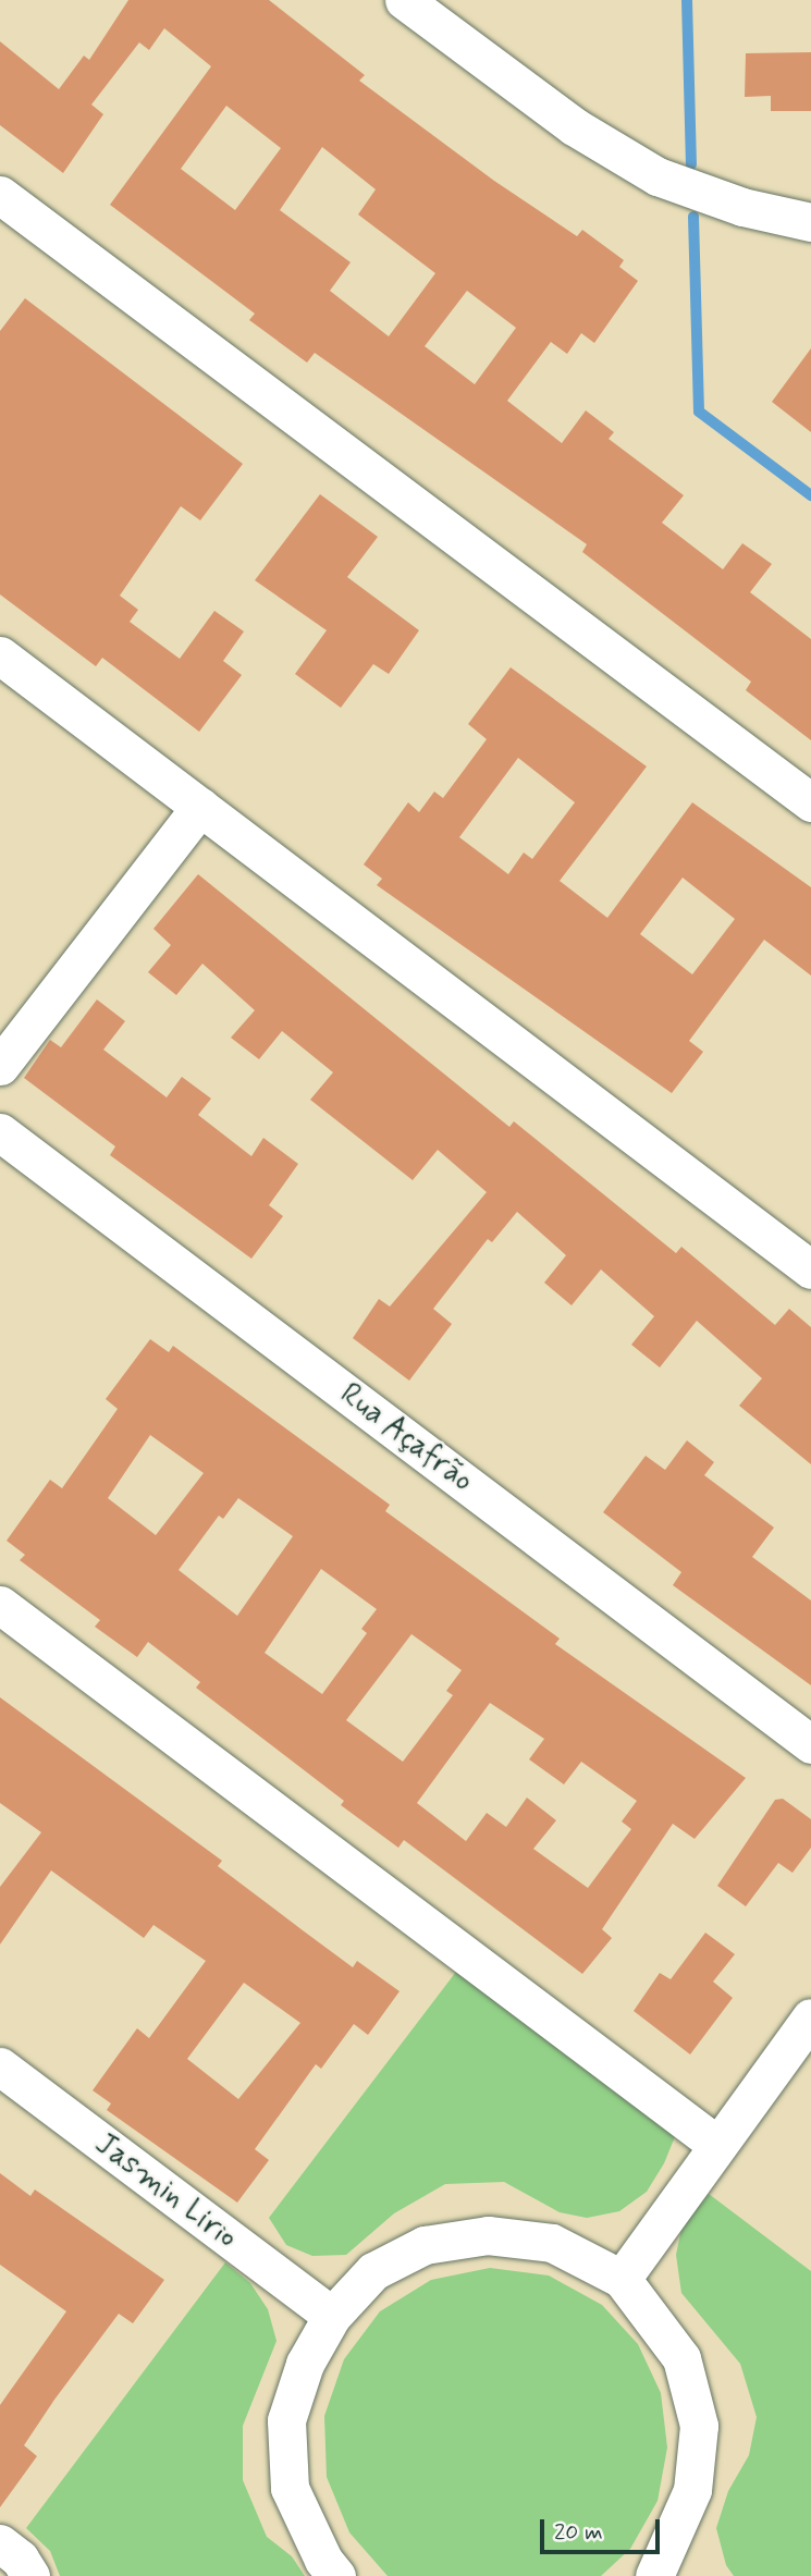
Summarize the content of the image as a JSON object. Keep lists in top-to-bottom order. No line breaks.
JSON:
{"streets":{"street":["Rua Açafrão","Jasmin Lirio"]},"scale_bar":"20 m"}
